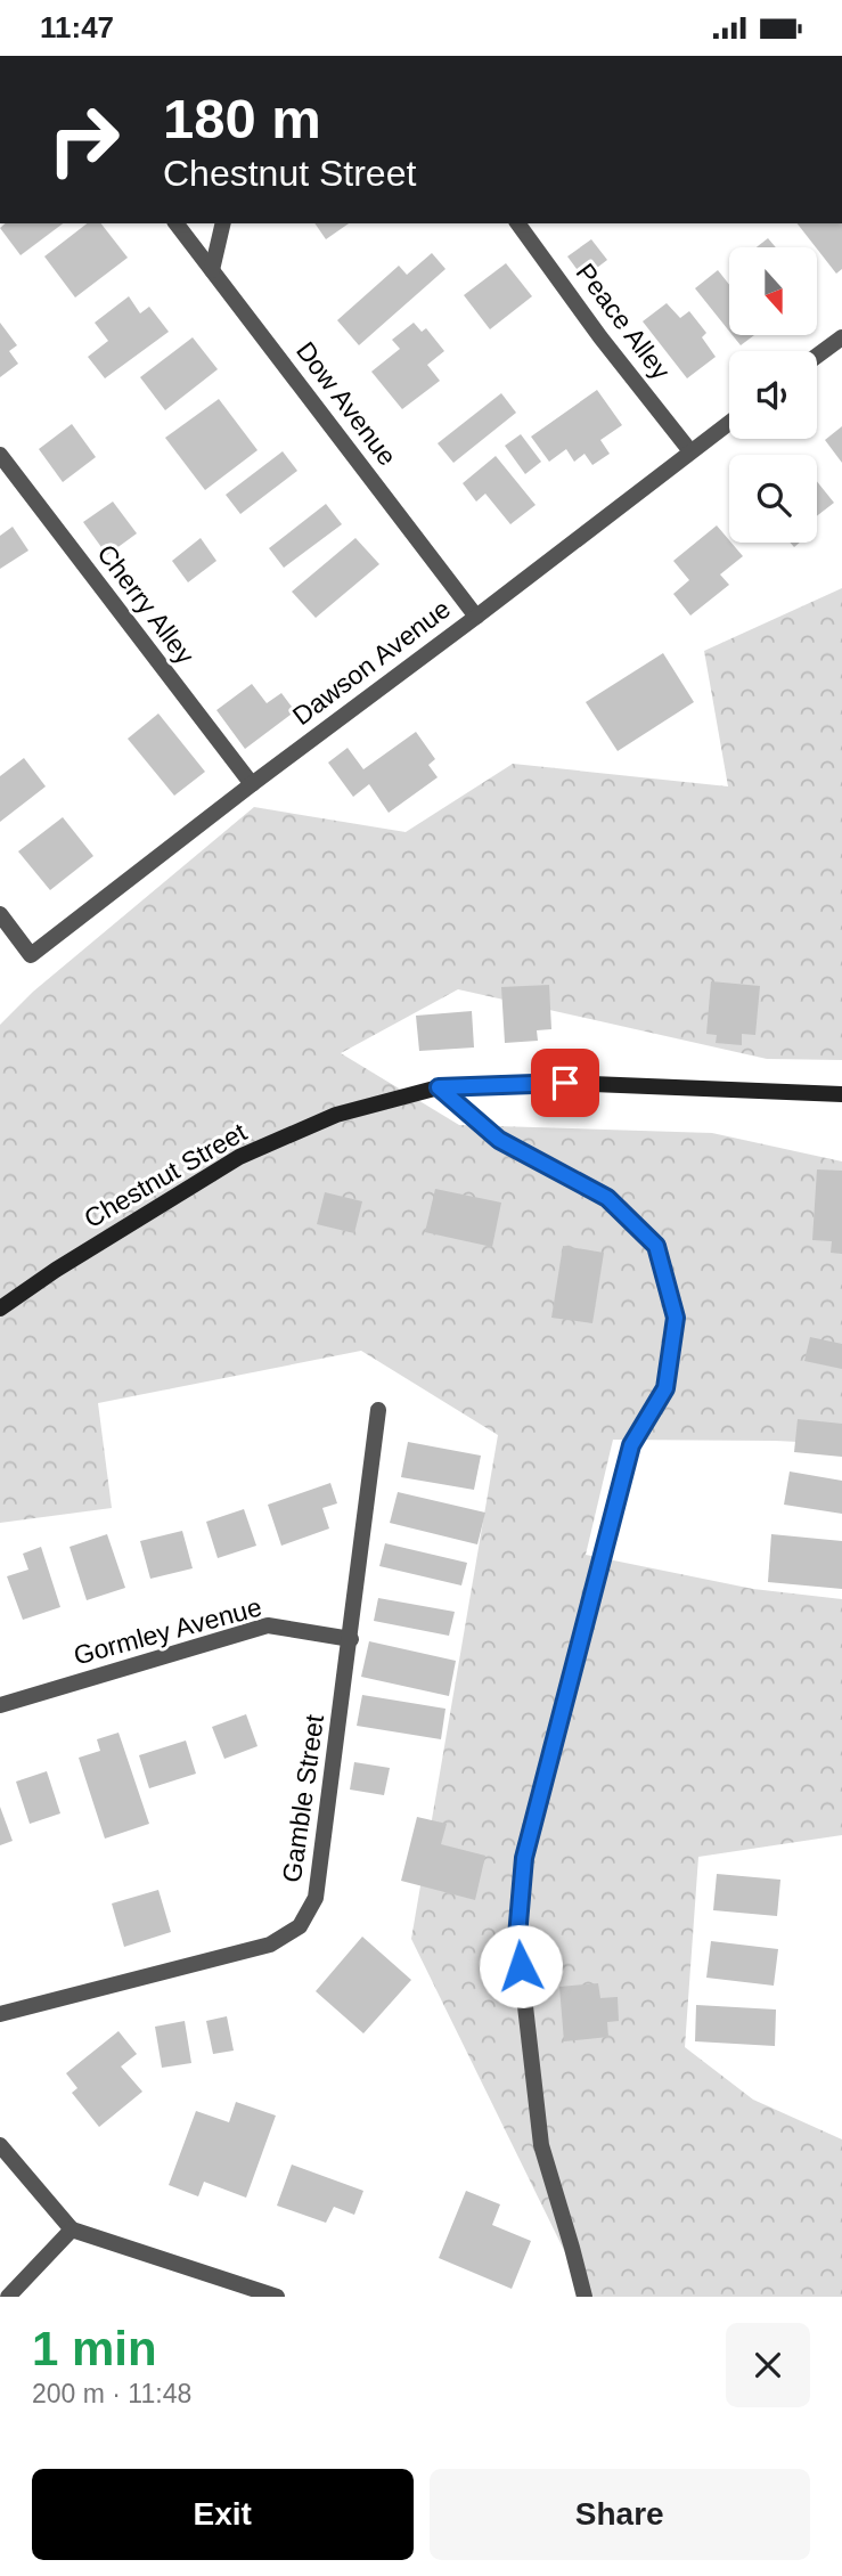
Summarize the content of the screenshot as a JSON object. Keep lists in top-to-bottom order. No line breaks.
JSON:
{"streets":{"street":["Peace Alley","Dow Avenue","Cherry Alley","Dawson Avenue","Chestnut Street","Gormley Avenue","Gamble Street"]},"crossings":[["Peace Alley","Dawson Avenue"],["Dow Avenue","Dawson Avenue"],["Cherry Alley","Dawson Avenue"],["Gormley Avenue","Gamble Street"]],"north":"bottom","page":{"status":"11:47","turn":["180 m","Chestnut Street"],"heading":["1 min","200 m · 11:48"],"buttons":["Exit","Share"]}}
